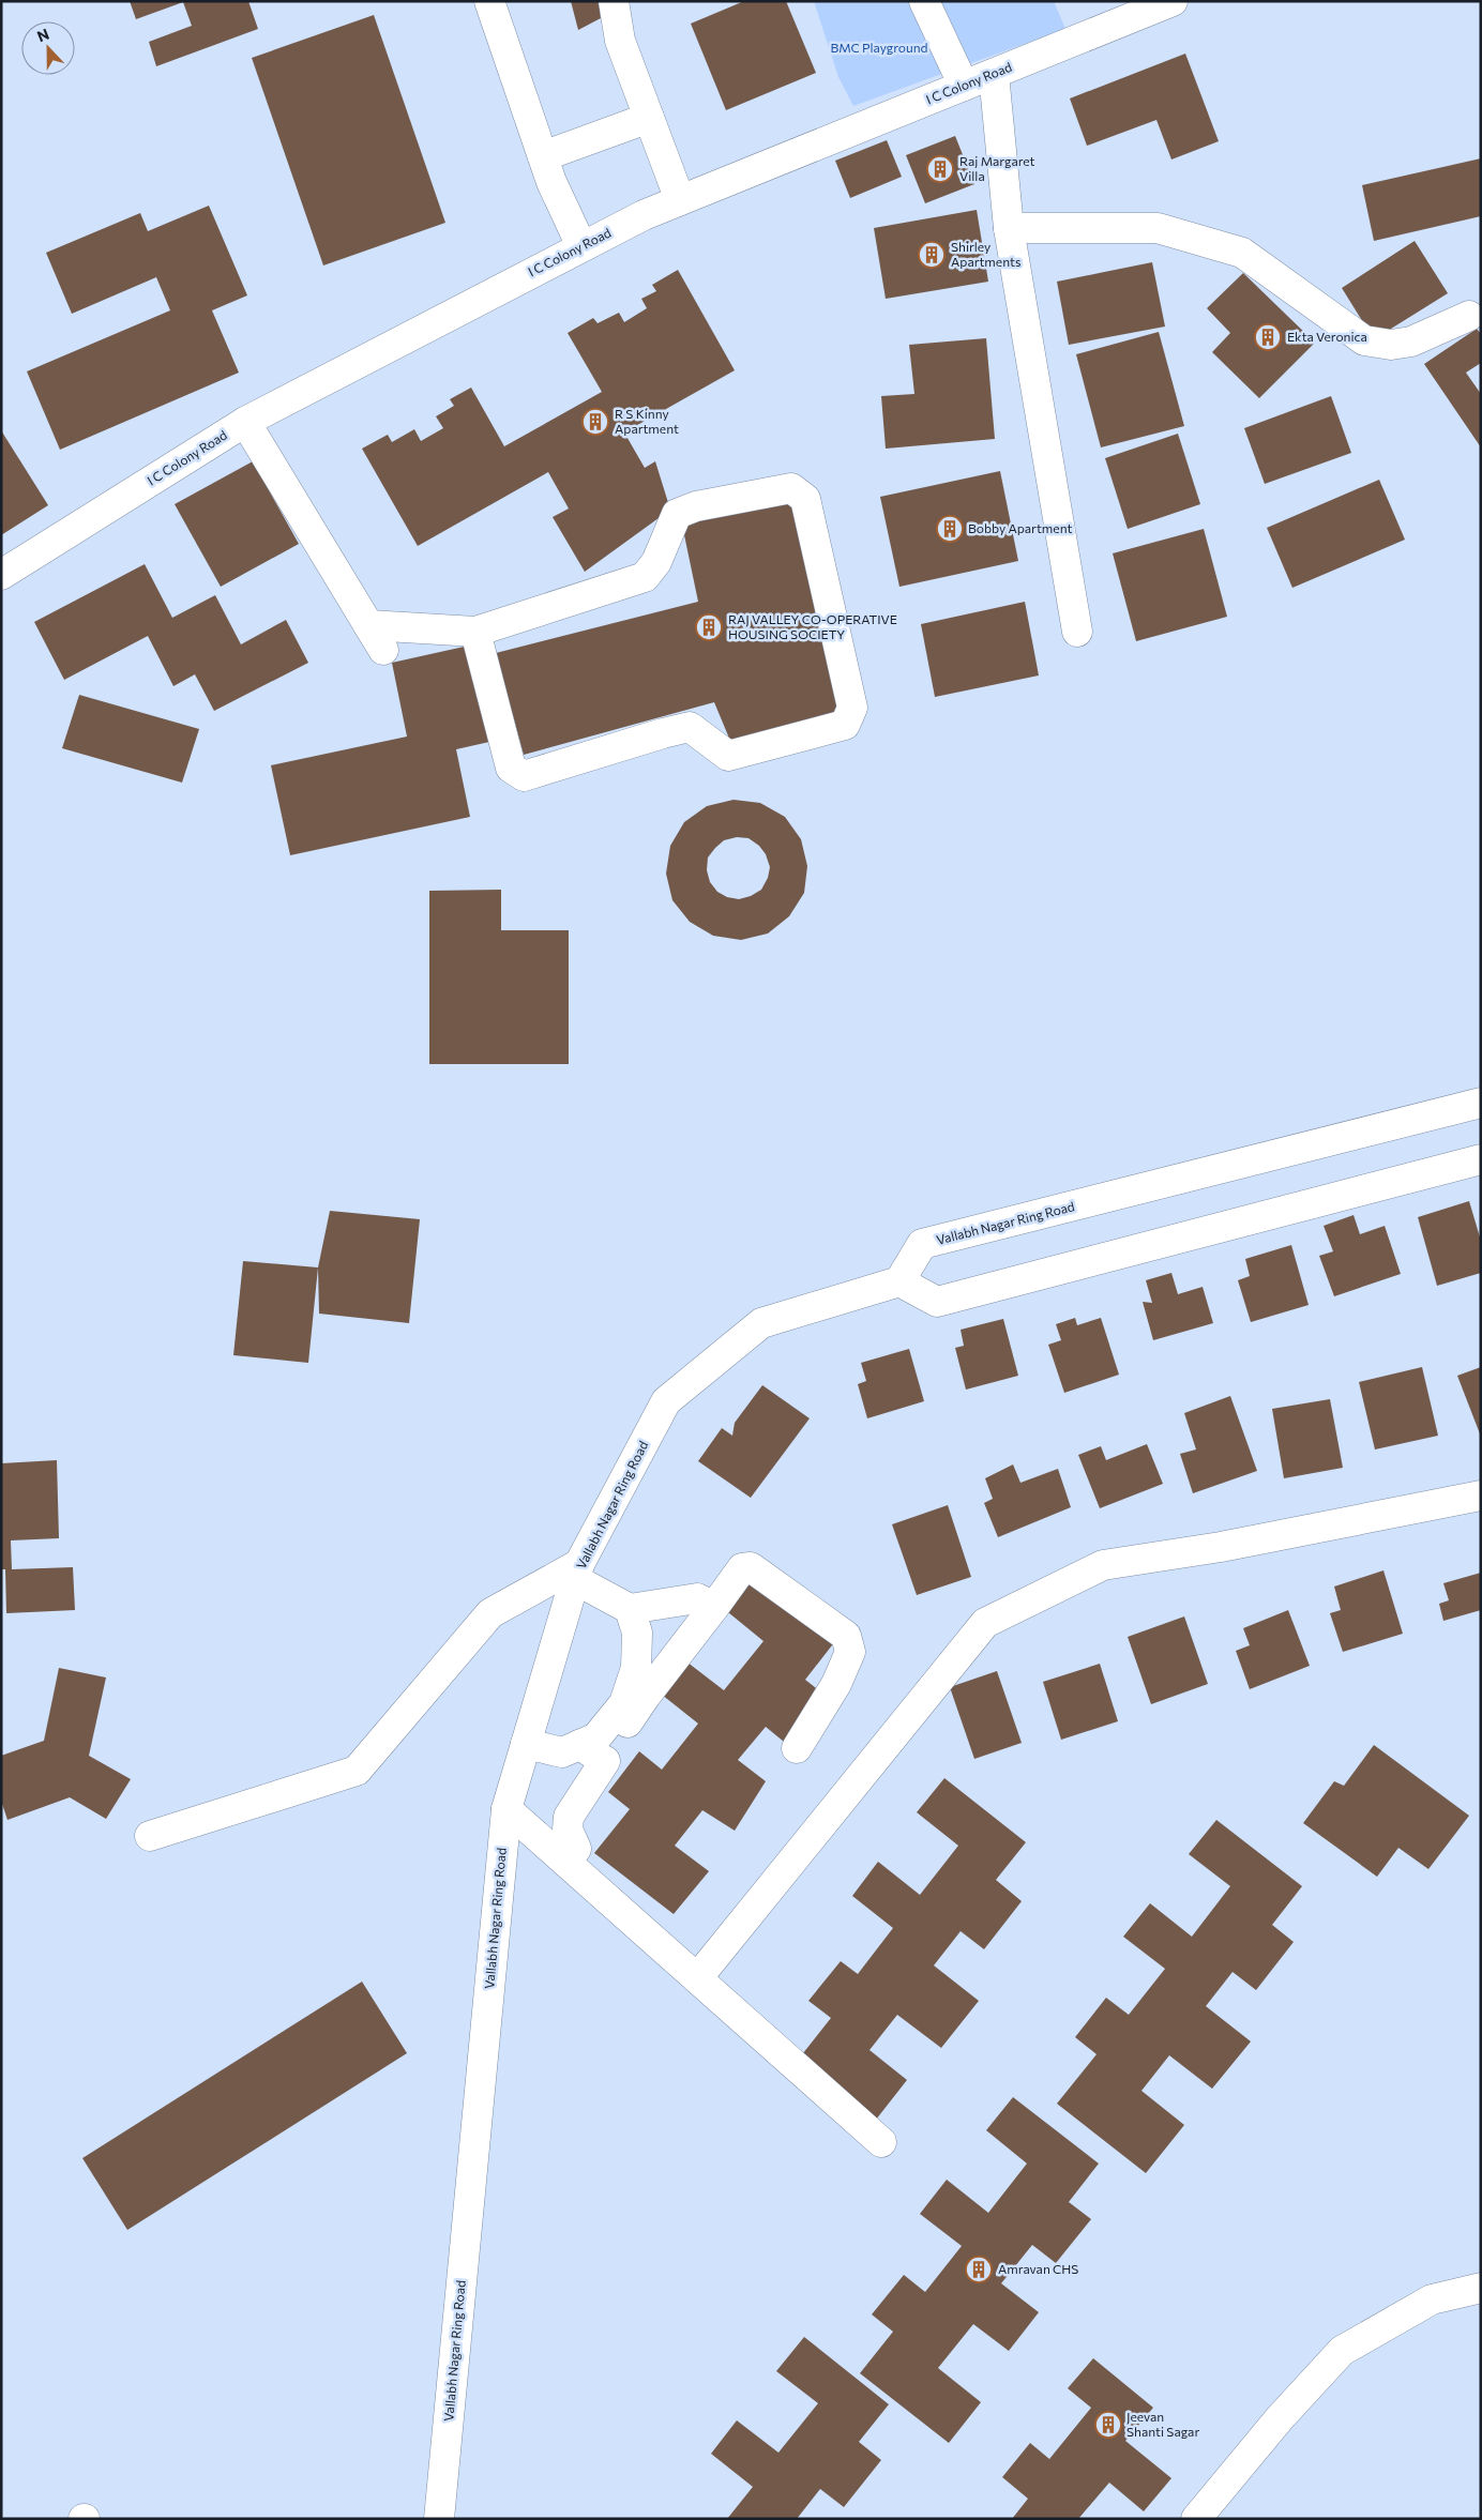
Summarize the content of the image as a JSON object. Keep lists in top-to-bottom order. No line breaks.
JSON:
{"streets":{"street":["I C Colony Road","Vallabh Nagar Ring Road"]},"parks":["BMC Playground"],"places":{"building":["Raj Margaret Villa","Shirley Apartments","Ekta Veronica","R S Kinny Apartment","Bobby Apartment","RAJ VALLEY CO-OPERATIVE HOUSING SOCIETY","Amravan CHS","Jeevan Shanti Sagar"]},"north":"top"}
